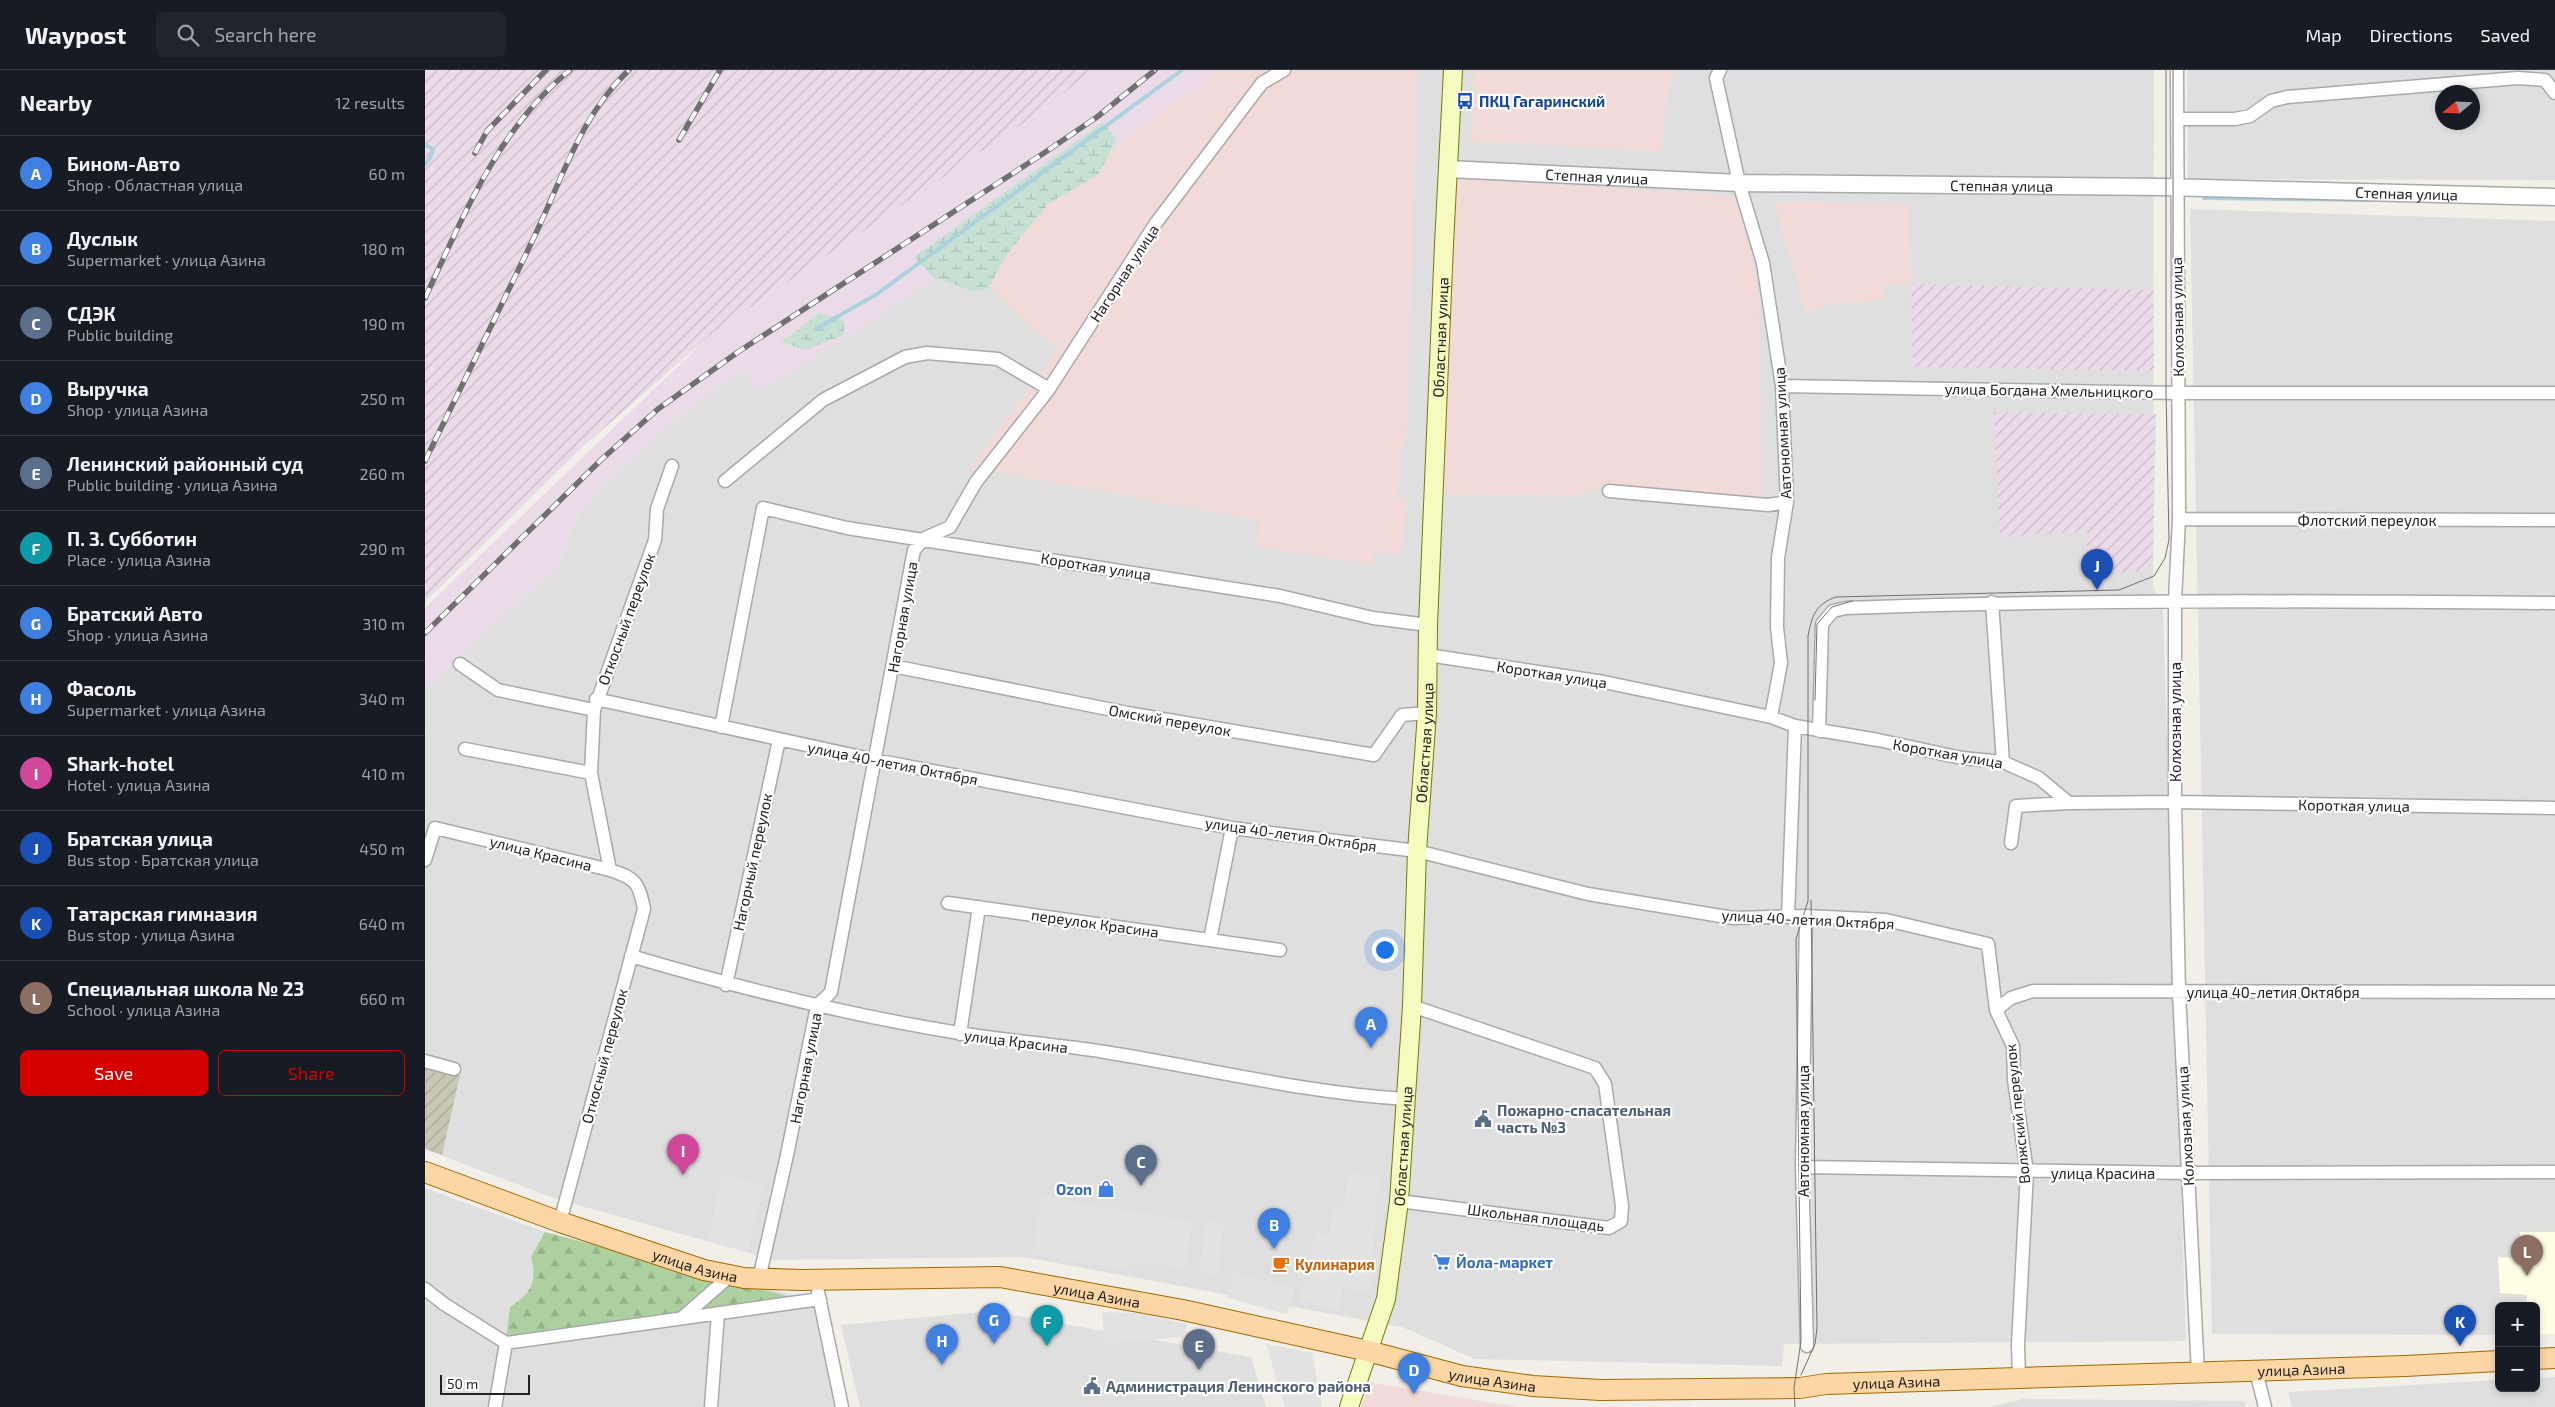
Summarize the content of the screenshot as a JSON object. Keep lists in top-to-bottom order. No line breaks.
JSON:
{"streets":{"main road":["Областная улица","улица Азина"],"street":["Степная улица","Нагорная улица","Колхозная улица","улица Богдана Хмельницкого","Автономная улица","Флотский переулок","Короткая улица","Откосный переулок","Омский переулок","улица 40-летия Октября","улица Красина","Нагорный переулок","переулок Красина","Волжский переулок","Школьная площадь"]},"crossings":[["Степная улица","Колхозная улица"],["Степная улица","Областная улица"],["Степная улица","Автономная улица"],["Нагорная улица","Короткая улица"],["Нагорная улица","Омский переулок"],["Нагорная улица","улица 40-летия Октября"],["Нагорная улица","улица Красина"],["Нагорная улица","улица Азина"],["Колхозная улица","улица Богдана Хмельницкого"],["Колхозная улица","Флотский переулок"],["Колхозная улица","Короткая улица"],["Колхозная улица","улица 40-летия Октября"],["Колхозная улица","улица Красина"],["Колхозная улица","улица Азина"],["Областная улица","Короткая улица"],["Областная улица","Омский переулок"],["Областная улица","улица 40-летия Октября"],["Областная улица","улица Красина"],["Областная улица","Школьная площадь"],["Областная улица","улица Азина"],["улица Богдана Хмельницкого","Автономная улица"],["Автономная улица","Короткая улица"],["Автономная улица","улица 40-летия Октября"],["Автономная улица","улица Красина"],["Короткая улица","улица 40-летия Октября"],["Откосный переулок","улица 40-летия Октября"],["Откосный переулок","улица Красина"],["Откосный переулок","улица Азина"],["улица 40-летия Октября","Нагорный переулок"],["улица 40-летия Октября","Волжский переулок"],["улица Красина","Нагорный переулок"],["улица Красина","Волжский переулок"],["Волжский переулок","улица Азина"]],"places":{"bus stop":["ПКЦ Гагаринский"],"public building":["Пожарно-спасательная часть №3","Администрация Ленинского района"],"shop":["Ozon"],"supermarket":["Йола-маркет"],"cafe":["Кулинария"]},"scale_bar":"50 m","north":"left","page":{"header":"Waypost","search":"Search here","nav":["Map","Directions","Saved"],"heading":["Nearby","12 results"],"list":[{"mark":"A","name":"Бином-Авто","note":"Shop · Областная улица","value":"60 m"},{"mark":"B","name":"Дуслык","note":"Supermarket · улица Азина","value":"180 m"},{"mark":"C","name":"СДЭК","note":"Public building","value":"190 m"},{"mark":"D","name":"Выручка","note":"Shop · улица Азина","value":"250 m"},{"mark":"E","name":"Ленинский районный суд","note":"Public building · улица Азина","value":"260 m"},{"mark":"F","name":"П. З. Субботин","note":"Place · улица Азина","value":"290 m"},{"mark":"G","name":"Братский Авто","note":"Shop · улица Азина","value":"310 m"},{"mark":"H","name":"Фасоль","note":"Supermarket · улица Азина","value":"340 m"},{"mark":"I","name":"Shark-hotel","note":"Hotel · улица Азина","value":"410 m"},{"mark":"J","name":"Братская улица","note":"Bus stop · Братская улица","value":"450 m"},{"mark":"K","name":"Татарская гимназия","note":"Bus stop · улица Азина","value":"640 m"},{"mark":"L","name":"Специальная школа № 23","note":"School · улица Азина","value":"660 m"}],"pins":["J","A","I","C","B","L","G","F","K","H","E","D"],"buttons":["Save","Share"],"map_buttons":["+","−"],"scale":"50 m"}}
